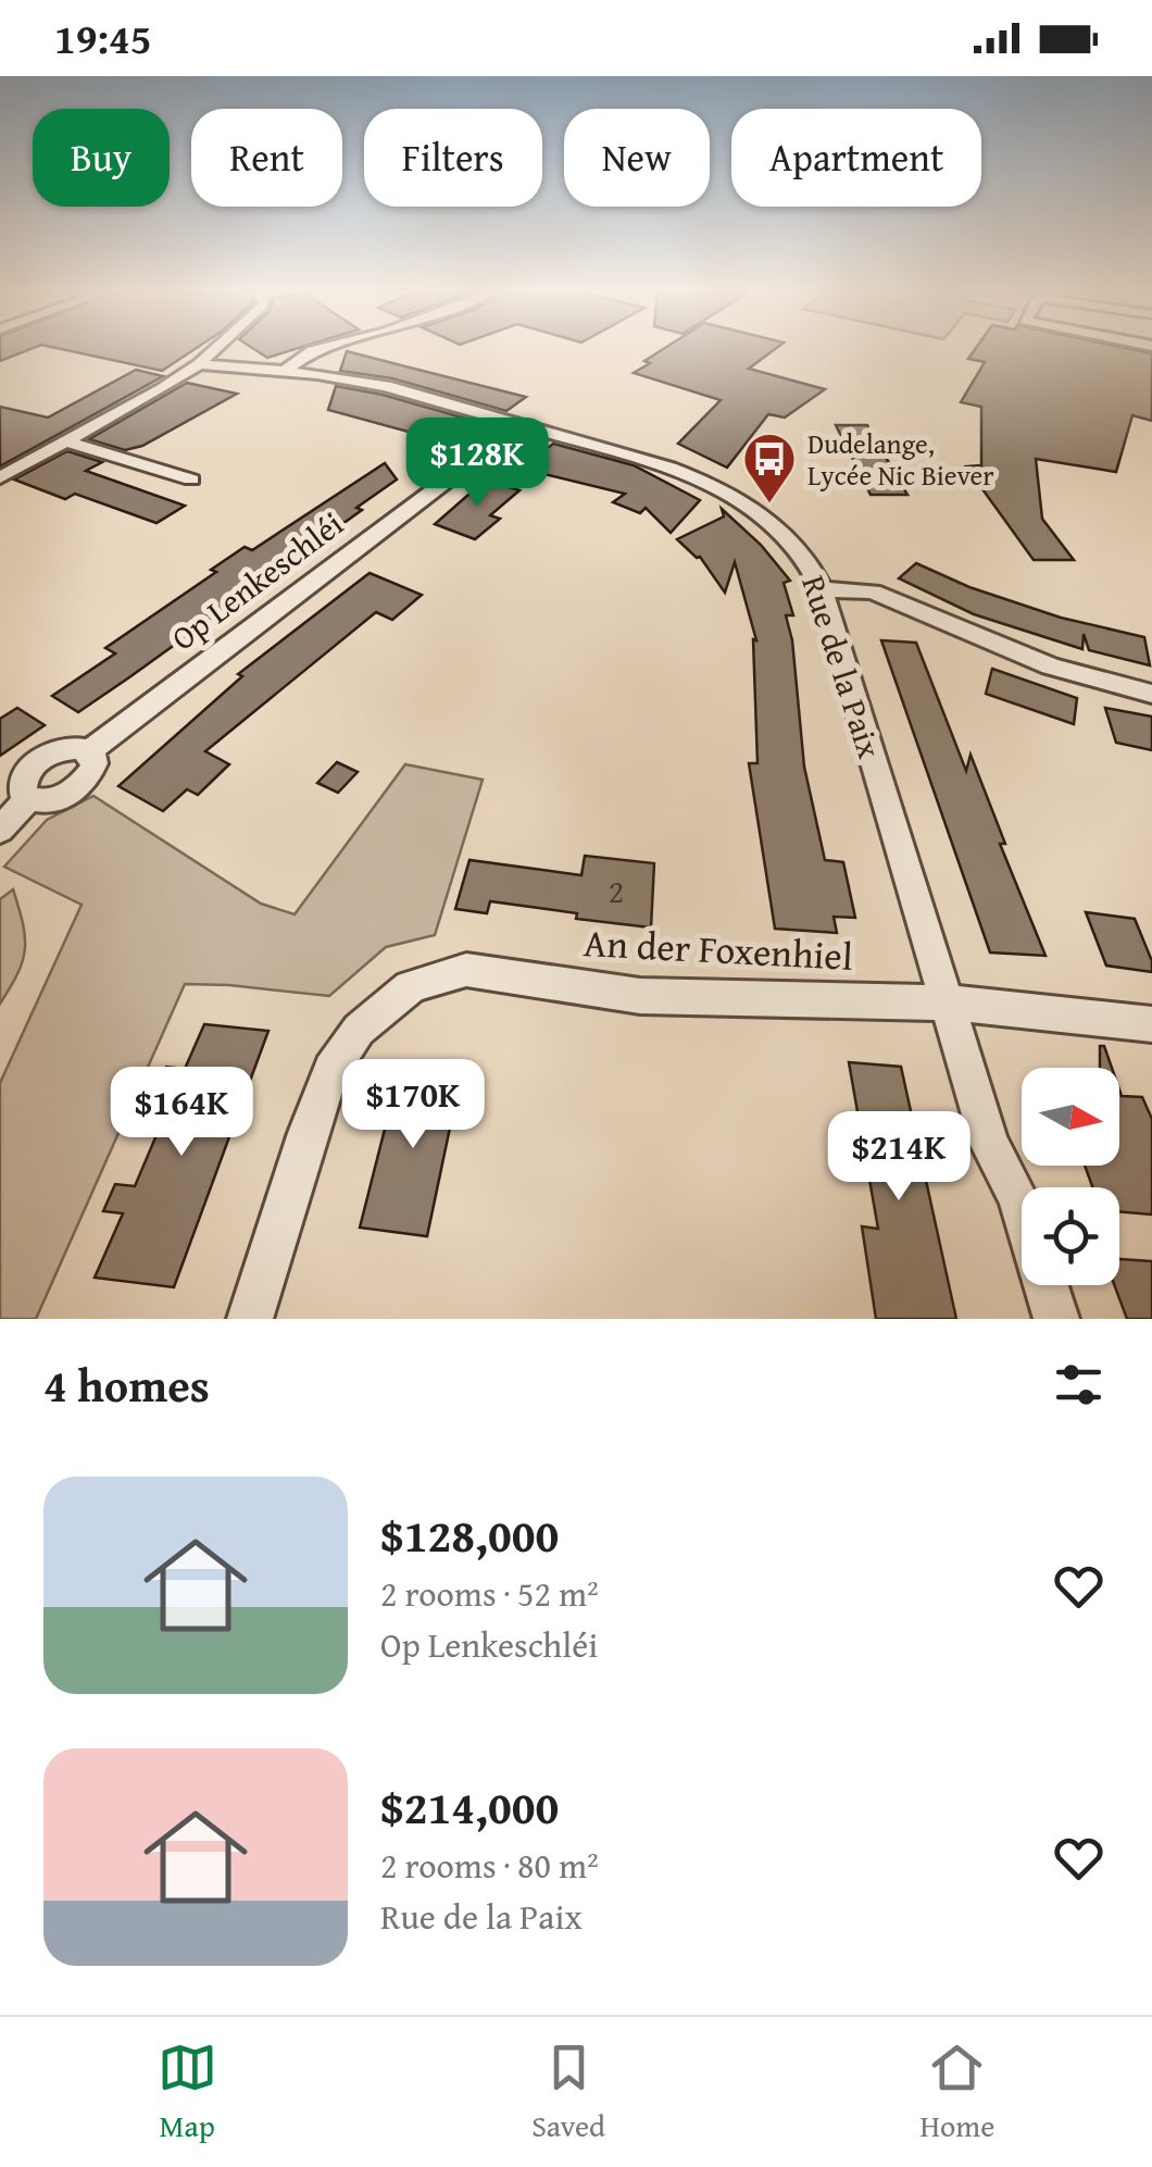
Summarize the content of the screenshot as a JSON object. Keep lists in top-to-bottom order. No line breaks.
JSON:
{"streets":{"street":["Op Lenkeschléi","Rue de la Paix","An der Foxenhiel"]},"crossings":[["Op Lenkeschléi","Rue de la Paix"],["Rue de la Paix","An der Foxenhiel"]],"places":{"bus stop":["Dudelange, Lycée Nic Biever"]},"house_numbers":["2"],"north":"right","page":{"status":"19:45","chip":["Buy","Rent","Filters","New","Apartment"],"price":["$128K","$170K","$164K","$214K"],"heading":"4 homes","list":[{"name":"$128,000","note":"2 rooms · 52 m² · Op Lenkeschléi"},{"name":"$214,000","note":"2 rooms · 80 m² · Rue de la Paix"}],"tabs":["Map","Saved","Home"]}}
